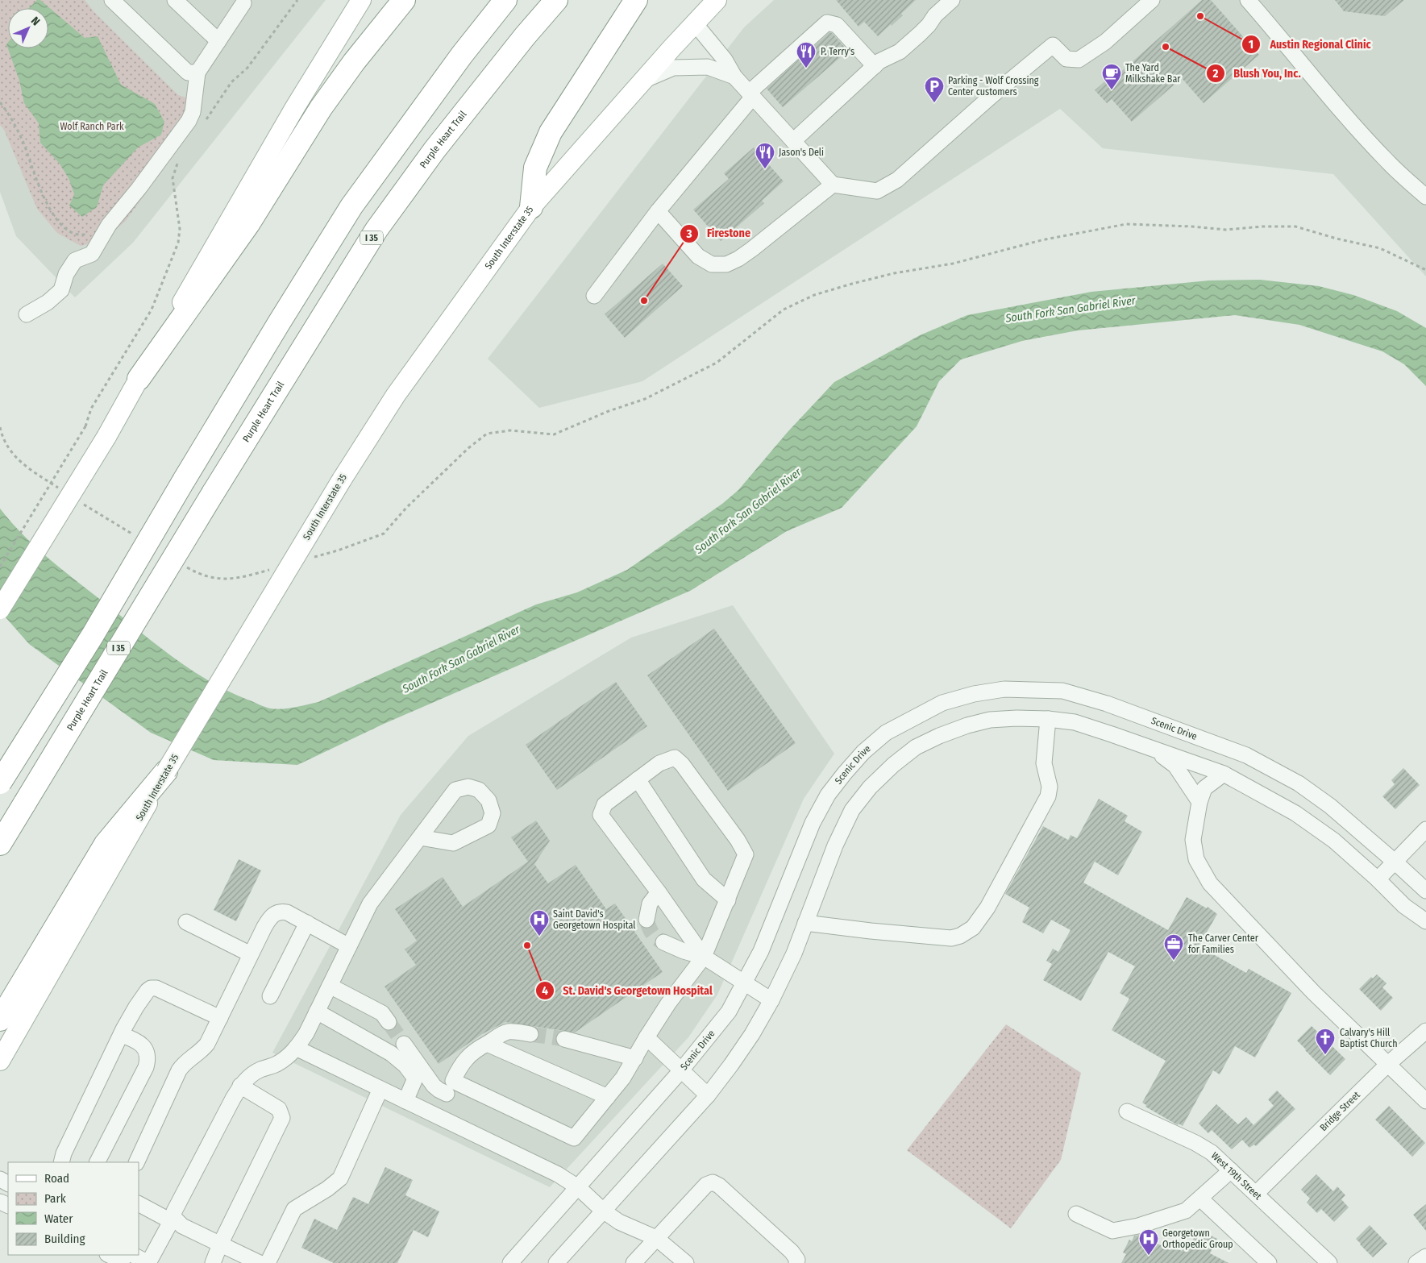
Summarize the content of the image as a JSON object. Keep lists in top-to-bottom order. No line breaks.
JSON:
{"streets":{"highway":["Purple Heart Trail","I 35"],"main road":["South Interstate 35"],"street":["Scenic Drive","Bridge Street","West 19th Street"]},"crossings":[["Bridge Street","West 19th Street"]],"water":["South Fork San Gabriel River"],"parks":["Wolf Ranch Park"],"places":{"other":["Austin Regional Clinic","Blush You, Inc.","Firestone","St. David's Georgetown Hospital"],"restaurant":["P. Terry's","Jason's Deli"],"cafe":["The Yard Milkshake Bar"],"parking":["Parking - Wolf Crossing Center customers"],"hospital":["Saint David's Georgetown Hospital","Georgetown Orthopedic Group"],"office":["The Carver Center for Families"],"church":["Calvary's Hill Baptist Church"]},"legend":["Road","Park","Water","Building"],"north":"top right"}
